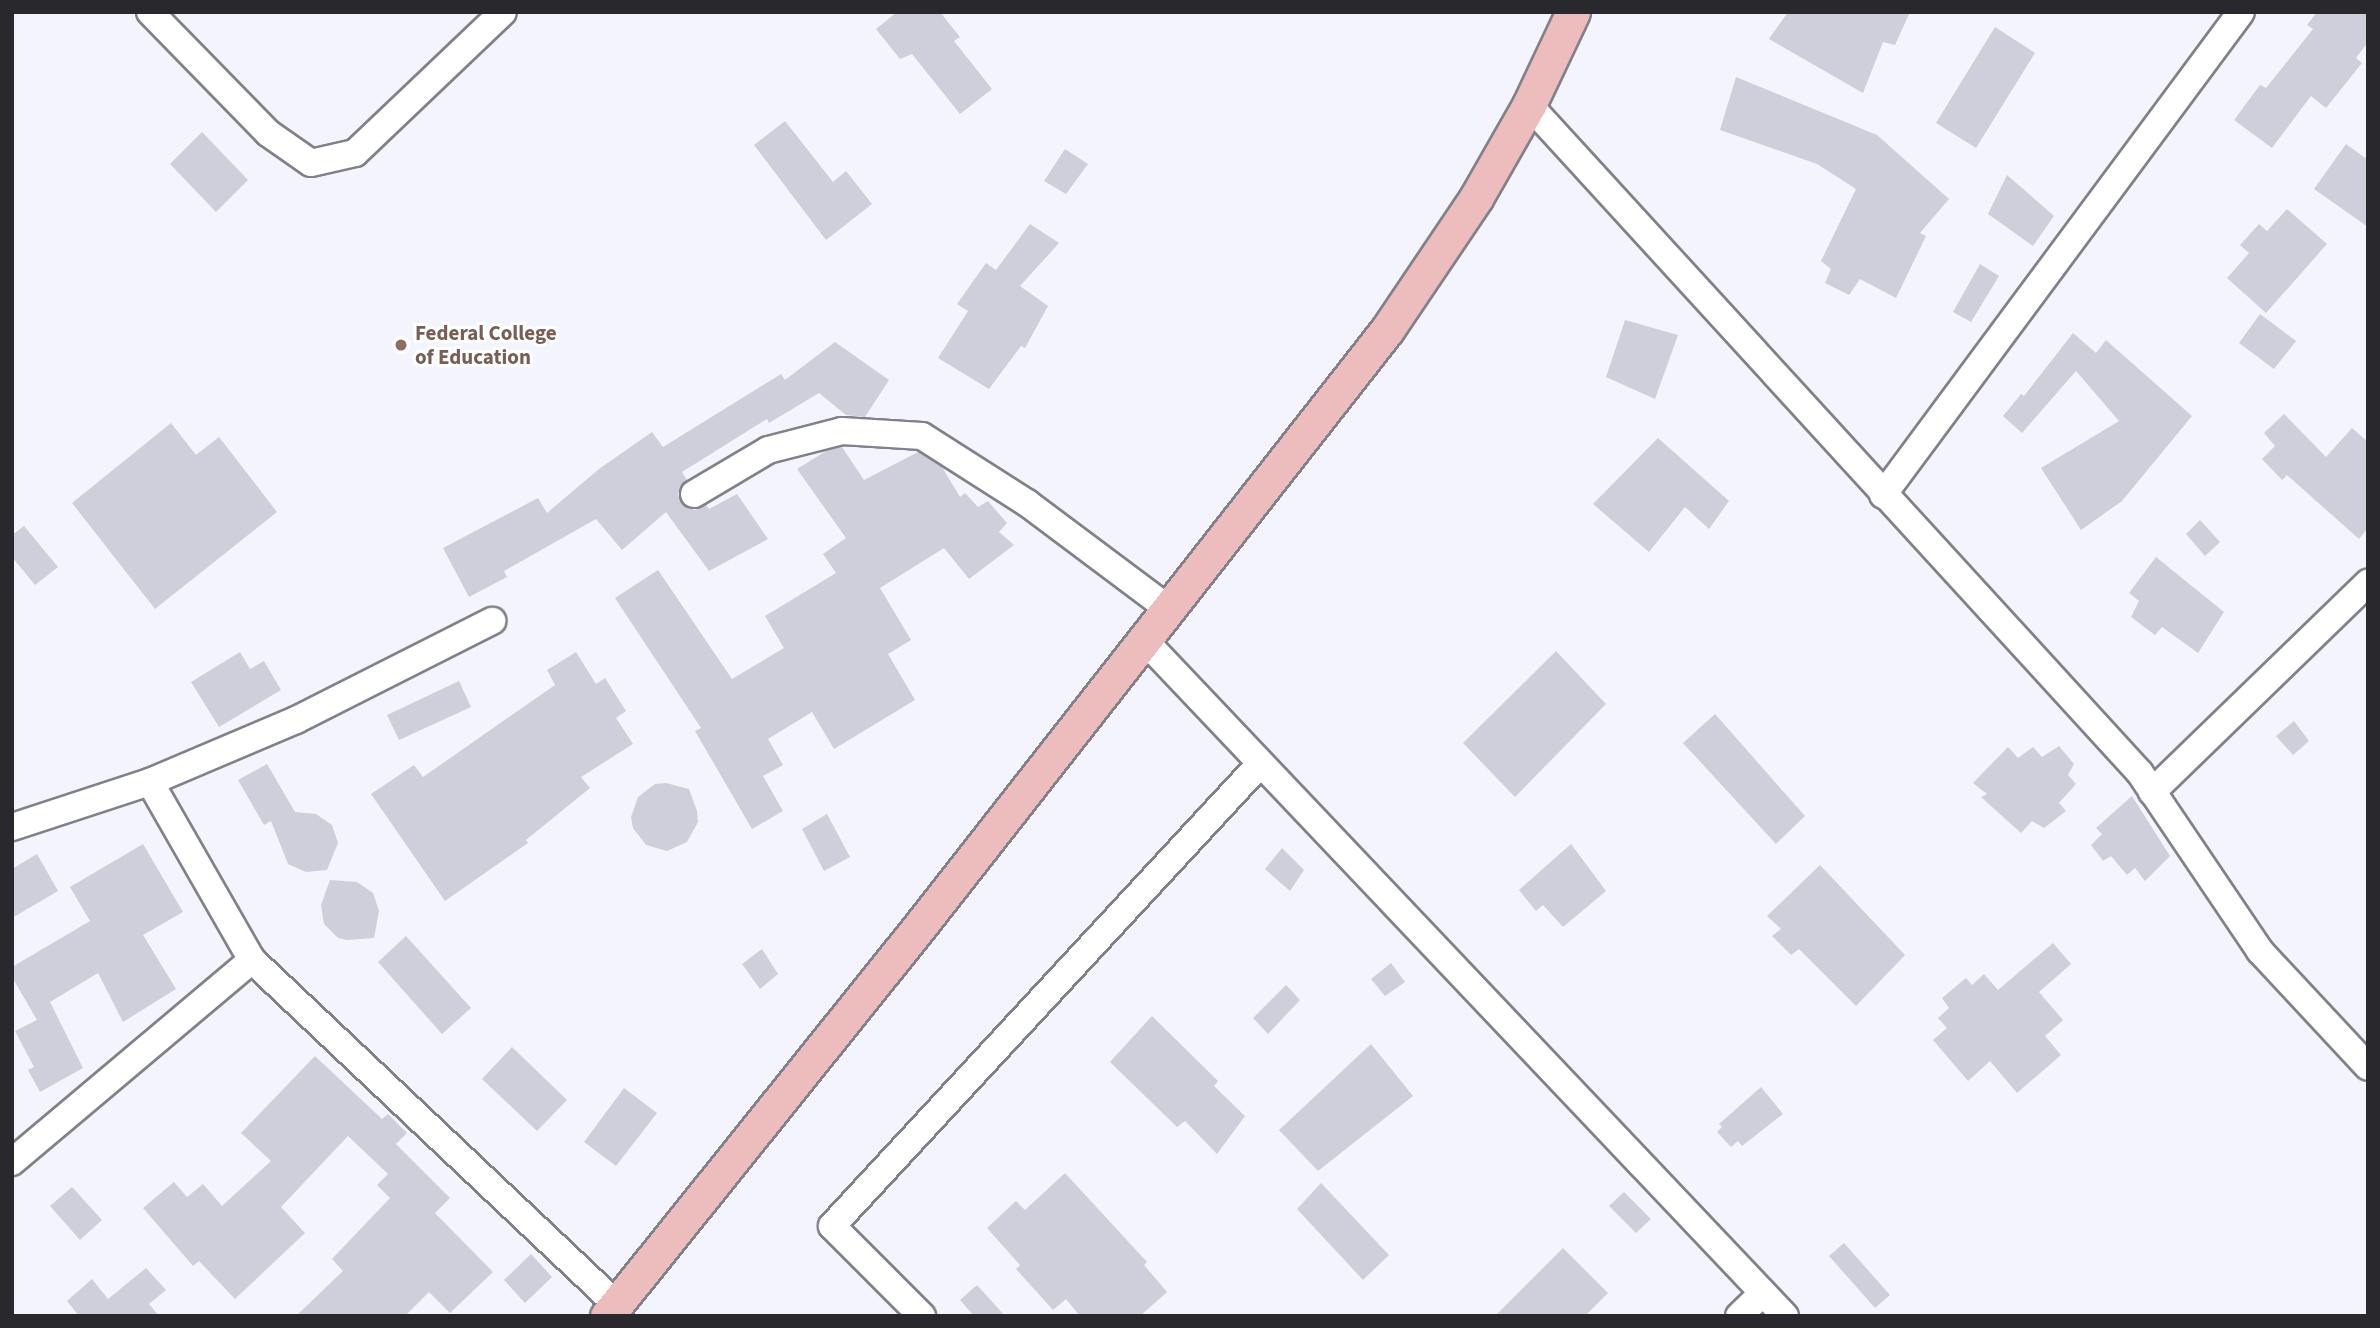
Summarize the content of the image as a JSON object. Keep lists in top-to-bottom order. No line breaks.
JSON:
{"places":["Federal College of Education"]}
